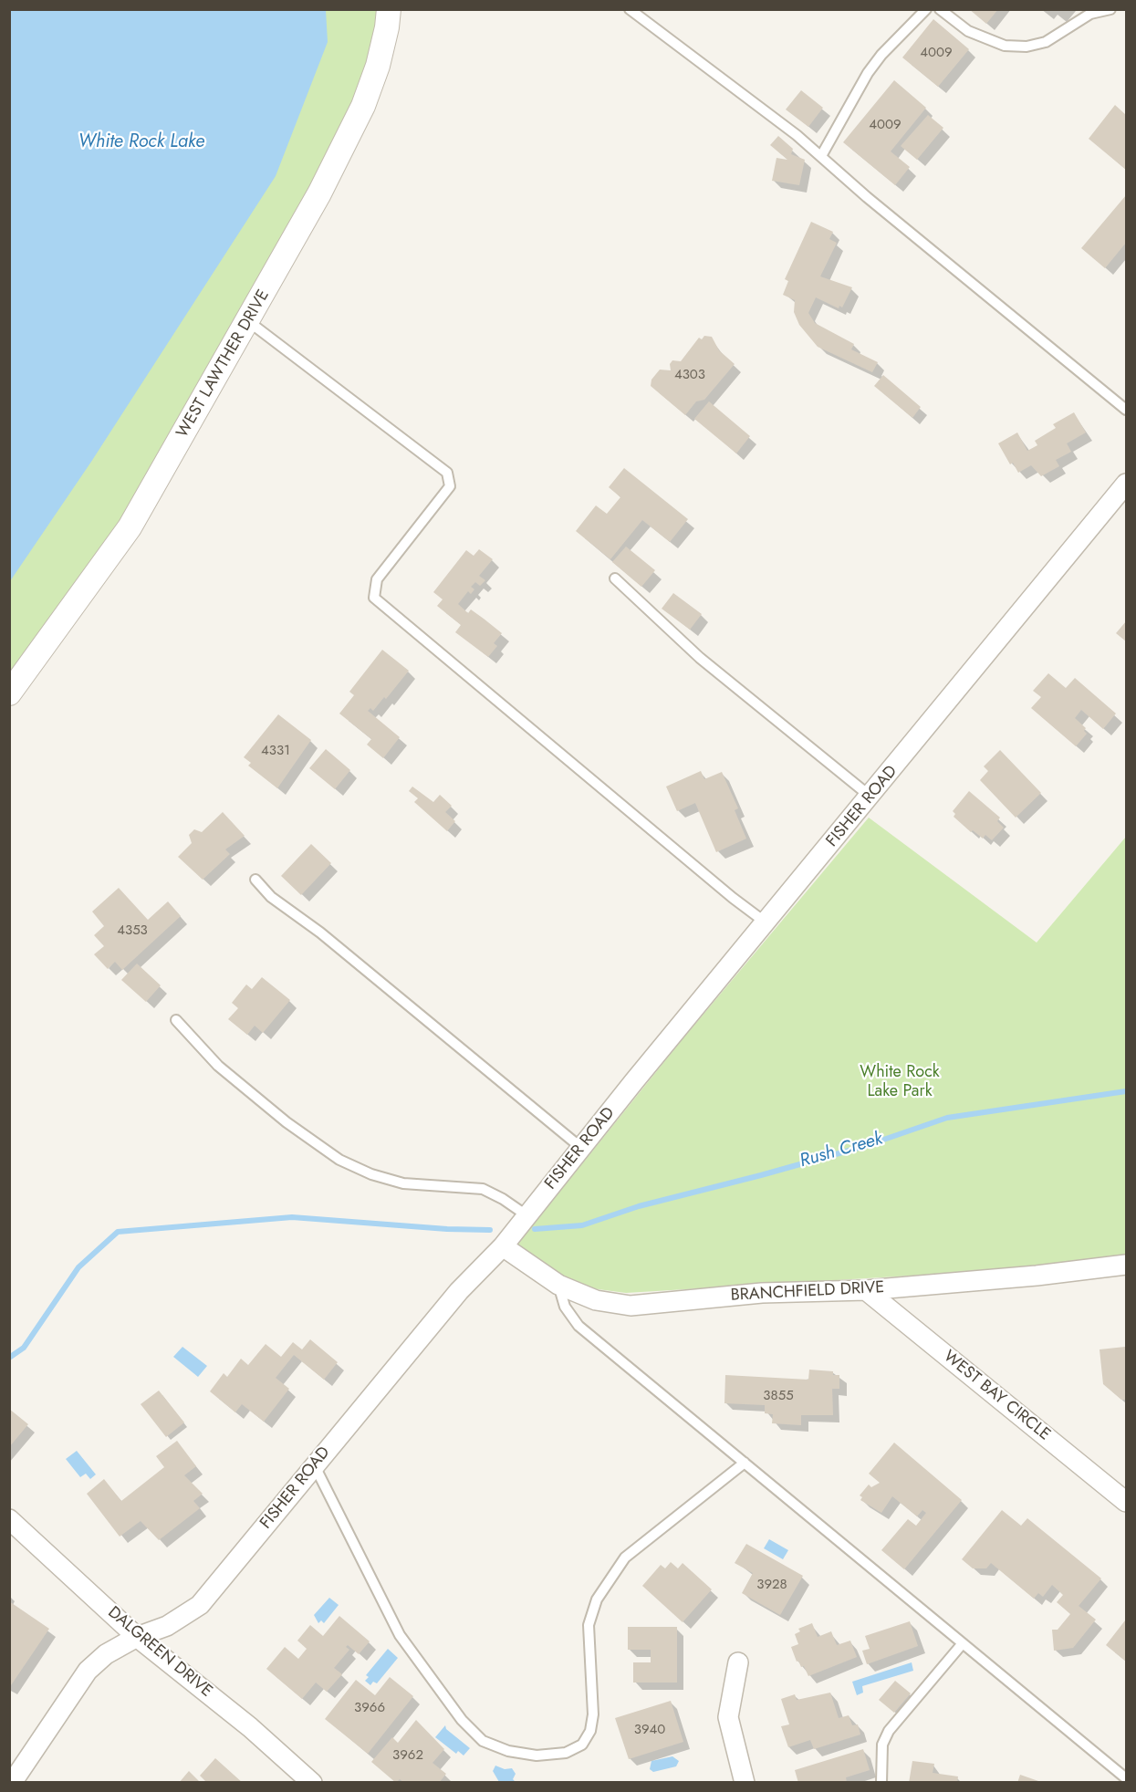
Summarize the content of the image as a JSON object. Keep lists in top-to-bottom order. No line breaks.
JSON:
{"streets":{"street":["WEST LAWTHER DRIVE","FISHER ROAD","BRANCHFIELD DRIVE","WEST BAY CIRCLE","DALGREEN DRIVE"]},"crossings":[["FISHER ROAD","BRANCHFIELD DRIVE"],["FISHER ROAD","DALGREEN DRIVE"],["BRANCHFIELD DRIVE","WEST BAY CIRCLE"]],"water":["White Rock Lake","Rush Creek"],"parks":["White Rock Lake Park"],"house_numbers":["4009","4009","4303","4331","4353","3855","3928","3966","3940","3962"]}
